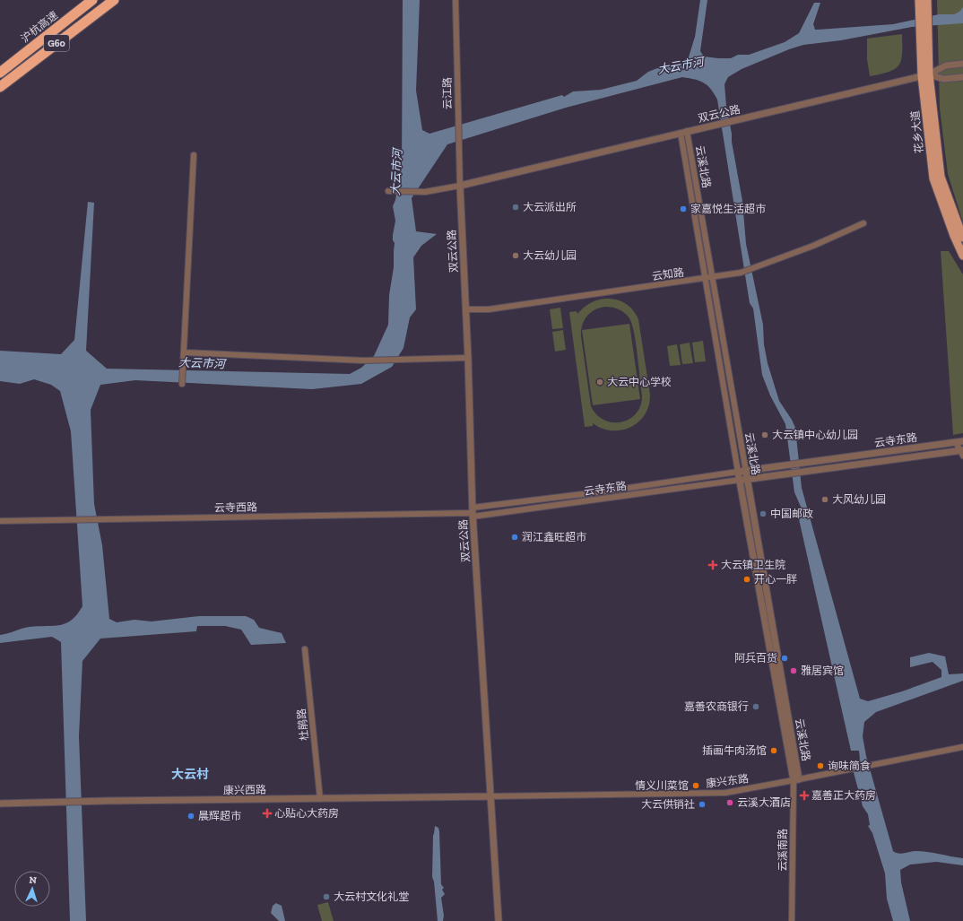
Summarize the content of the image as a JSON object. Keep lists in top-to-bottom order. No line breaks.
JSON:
{"streets":{"highway":["沪杭高速","G60"],"main road":["花乡大道"],"street":["云江路","双云公路","云溪北路","云知路","云寺东路","云寺西路","杜鹃路","康兴东路","康兴西路","云溪南路"]},"crossings":[["云江路","双云公路"],["双云公路","花乡大道"],["双云公路","云溪北路"],["双云公路","云知路"],["双云公路","云寺东路"],["双云公路","云寺西路"],["双云公路","康兴东路"],["双云公路","康兴西路"],["云溪北路","云知路"],["云溪北路","云寺东路"],["云溪北路","康兴东路"],["云溪北路","云溪南路"],["云寺东路","云寺西路"],["杜鹃路","康兴西路"],["康兴东路","康兴西路"],["康兴东路","云溪南路"]],"districts":["大云村"],"water":["大云市河"],"places":{"other":["大云派出所","家嘉悦生活超市","大云幼儿园","大云中心学校","大云镇中心幼儿园","大风幼儿园","中国邮政","润江鑫旺超市","开心一胖","阿兵百货","雅居宾馆","嘉善农商银行","插画牛肉汤馆","询味简食","情义川菜馆","云溪大酒店","大云供销社","晨辉超市","大云村文化礼堂"],"health":["大云镇卫生院","嘉善正大药房","心贴心大药房"]},"north":"top"}
